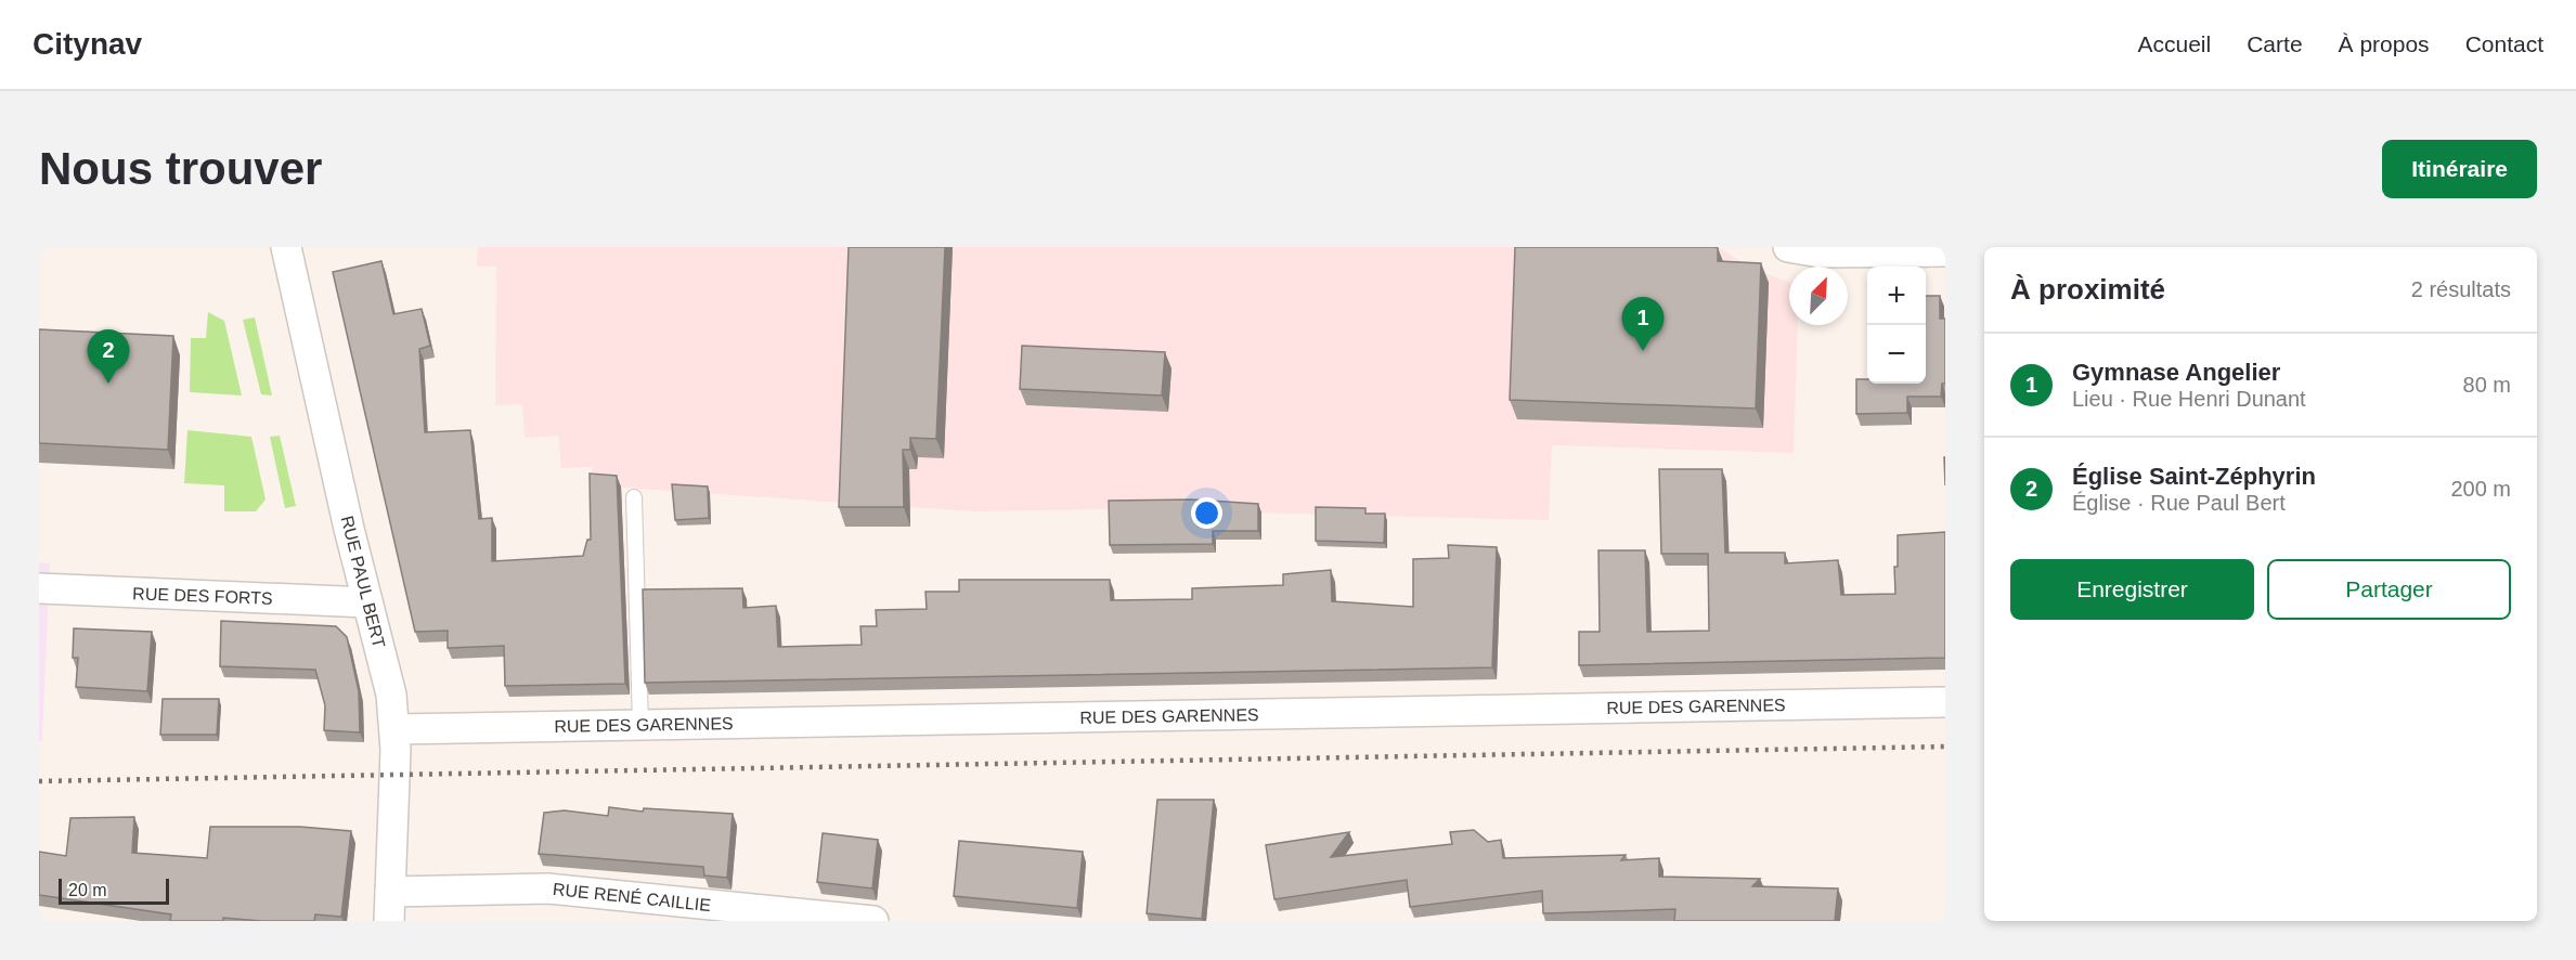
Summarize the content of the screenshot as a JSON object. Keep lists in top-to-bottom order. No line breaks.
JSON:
{"streets":{"street":["RUE PAUL BERT","RUE DES FORTS","RUE DES GARENNES","RUE RENÉ CAILLIE"]},"crossings":[["RUE PAUL BERT","RUE DES FORTS"],["RUE PAUL BERT","RUE DES GARENNES"],["RUE PAUL BERT","RUE RENÉ CAILLIE"]],"scale_bar":"20 m","north":"top right","page":{"header":"Citynav","nav":["Accueil","Carte","À propos","Contact"],"buttons":["Itinéraire",["Enregistrer","Partager"]],"title":"Nous trouver","heading":["À proximité","2 résultats"],"map_buttons":["+","−"],"pins":["1","2"],"list":[{"mark":"1","name":"Gymnase Angelier","note":"Lieu · Rue Henri Dunant","value":"80 m"},{"mark":"2","name":"Église Saint-Zéphyrin","note":"Église · Rue Paul Bert","value":"200 m"}],"scale":"20 m"}}
